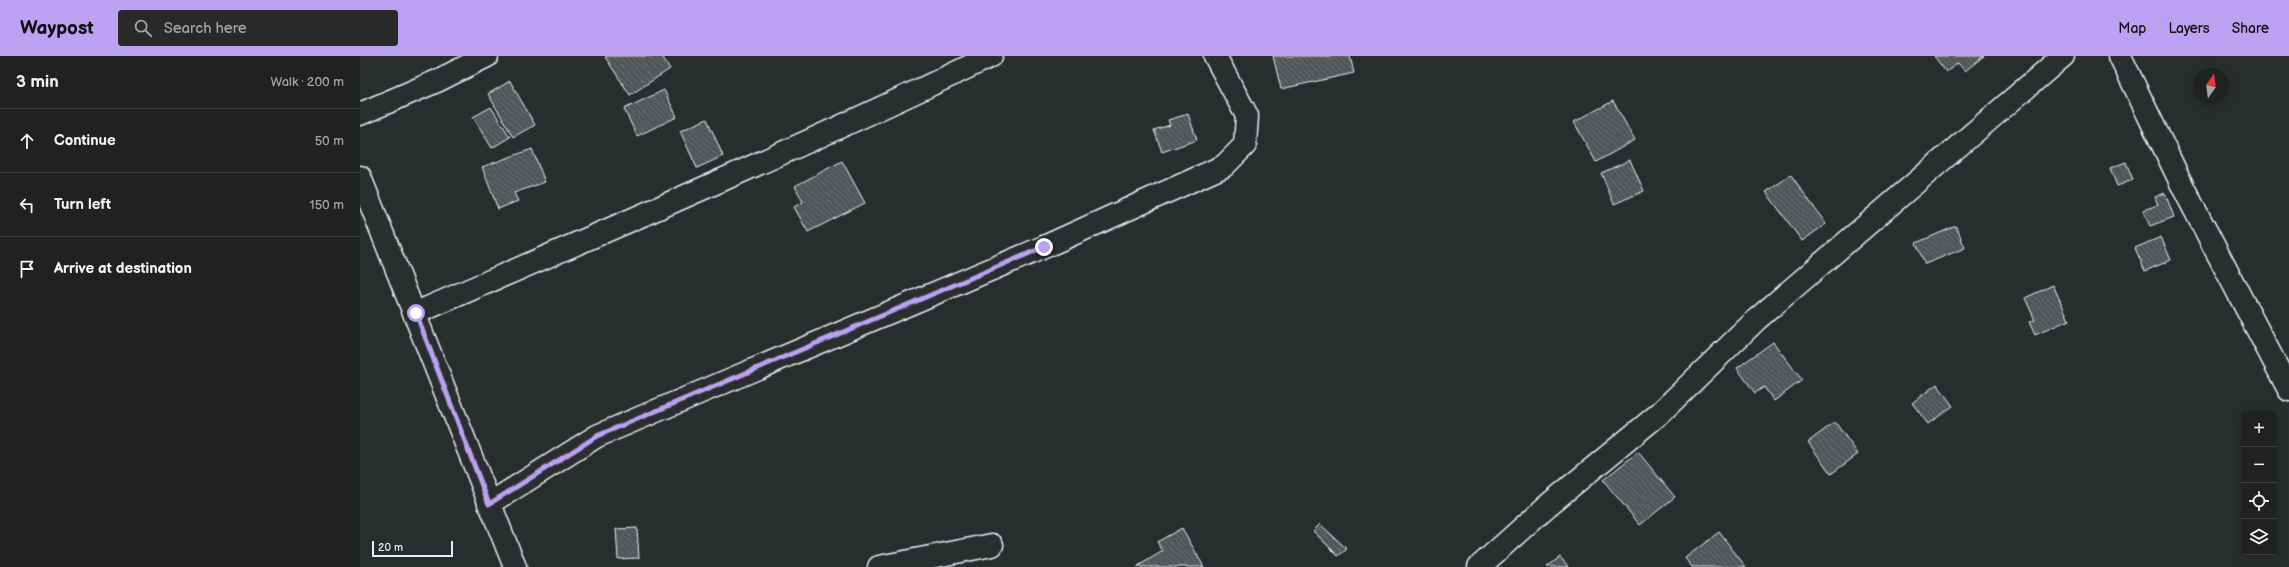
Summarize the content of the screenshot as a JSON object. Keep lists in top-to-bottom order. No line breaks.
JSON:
{"scale_bar":"20 m","north":"top","page":{"header":"Waypost","search":"Search here","nav":["Map","Layers","Share"],"heading":["3 min","Walk · 200 m"],"list":[["Continue","50 m"],["Turn left","150 m"],"Arrive at destination"],"map_buttons":["+","−"],"scale":"20 m"}}
